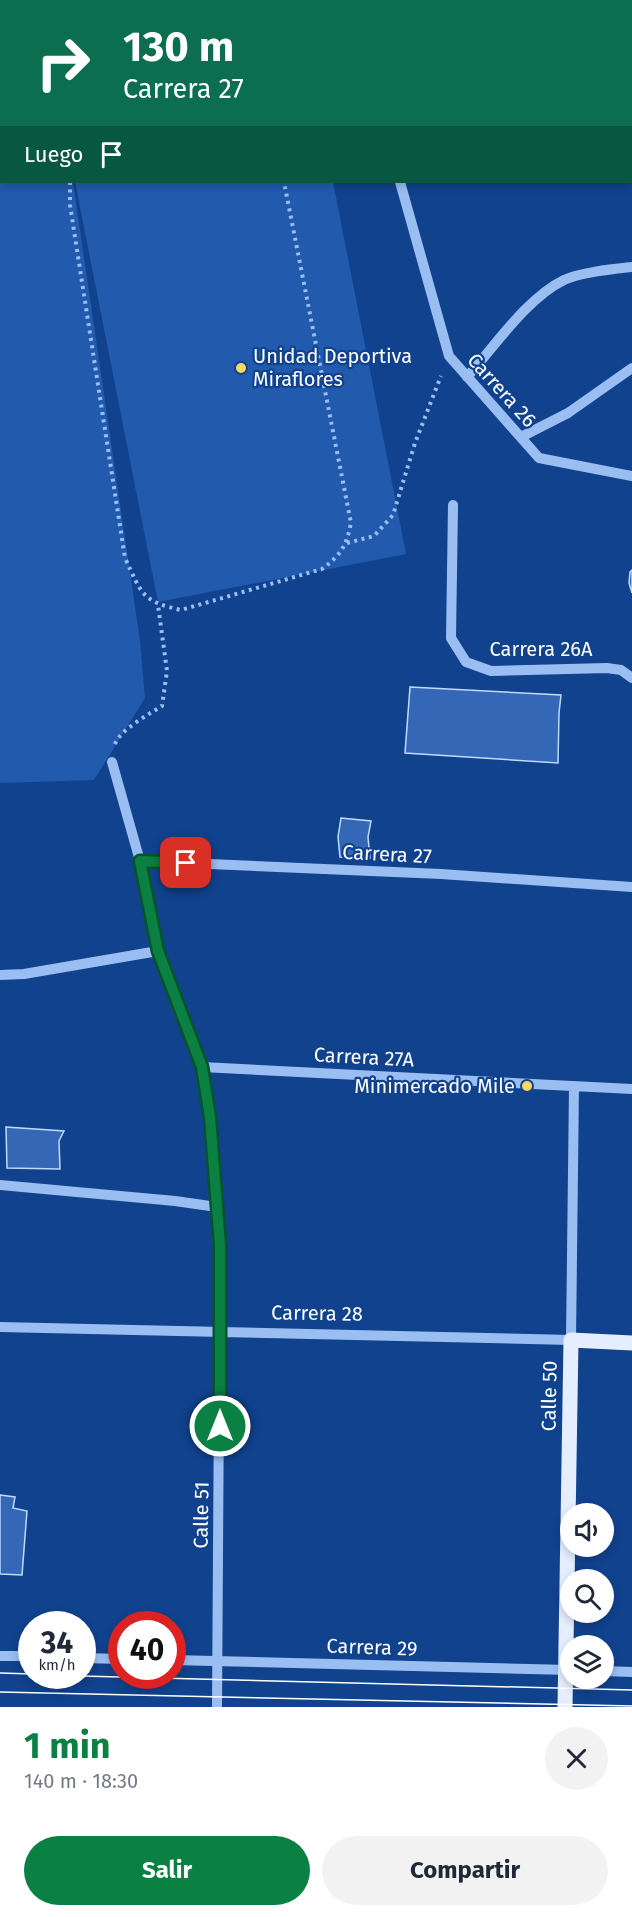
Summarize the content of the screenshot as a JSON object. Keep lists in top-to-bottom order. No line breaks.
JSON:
{"streets":{"main road":["Carrera 28","Calle 50"],"street":["Carrera 26","Carrera 26A","Carrera 27","Carrera 27A","Calle 51","Carrera 29"]},"crossings":[["Carrera 27","Calle 51"],["Carrera 27A","Calle 50"],["Carrera 27A","Calle 51"],["Carrera 28","Calle 50"],["Carrera 28","Calle 51"],["Calle 51","Carrera 29"]],"places":["Unidad Deportiva Miraflores","Minimercado Mile"],"page":{"turn":["130 m","Carrera 27"],"then":"Luego","speed":"34 km/h","limit":"40","heading":["1 min","140 m · 18:30"],"buttons":["Salir","Compartir"]}}
